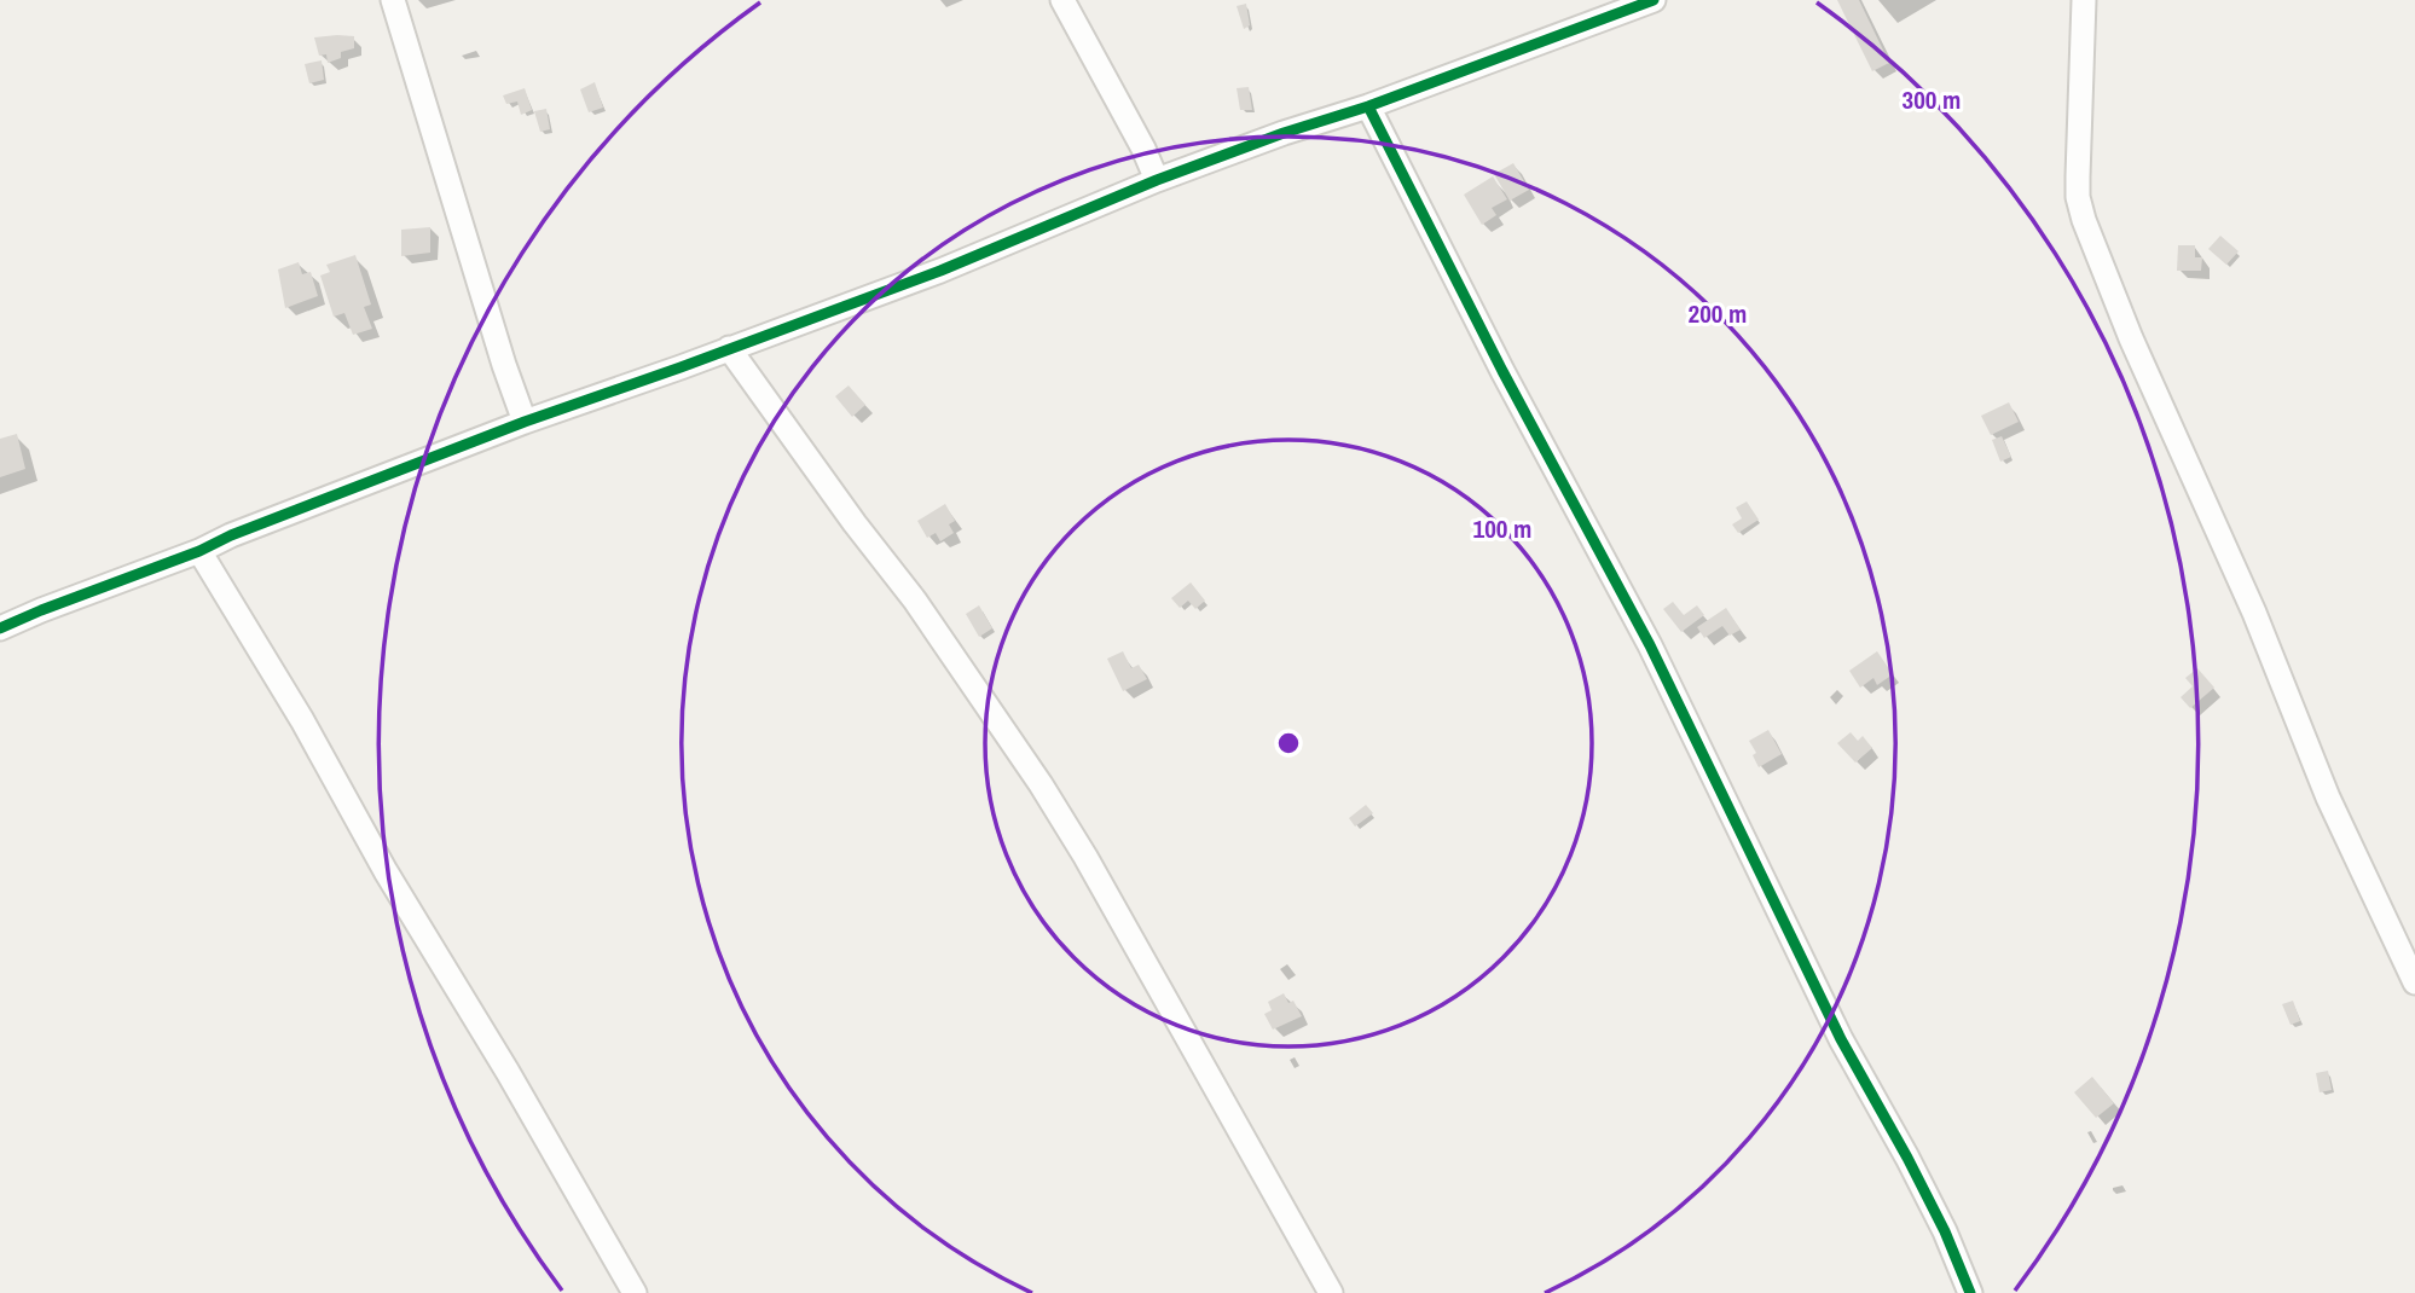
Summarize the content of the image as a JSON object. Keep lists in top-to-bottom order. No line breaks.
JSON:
{"rings":["300 m","200 m","100 m"]}
